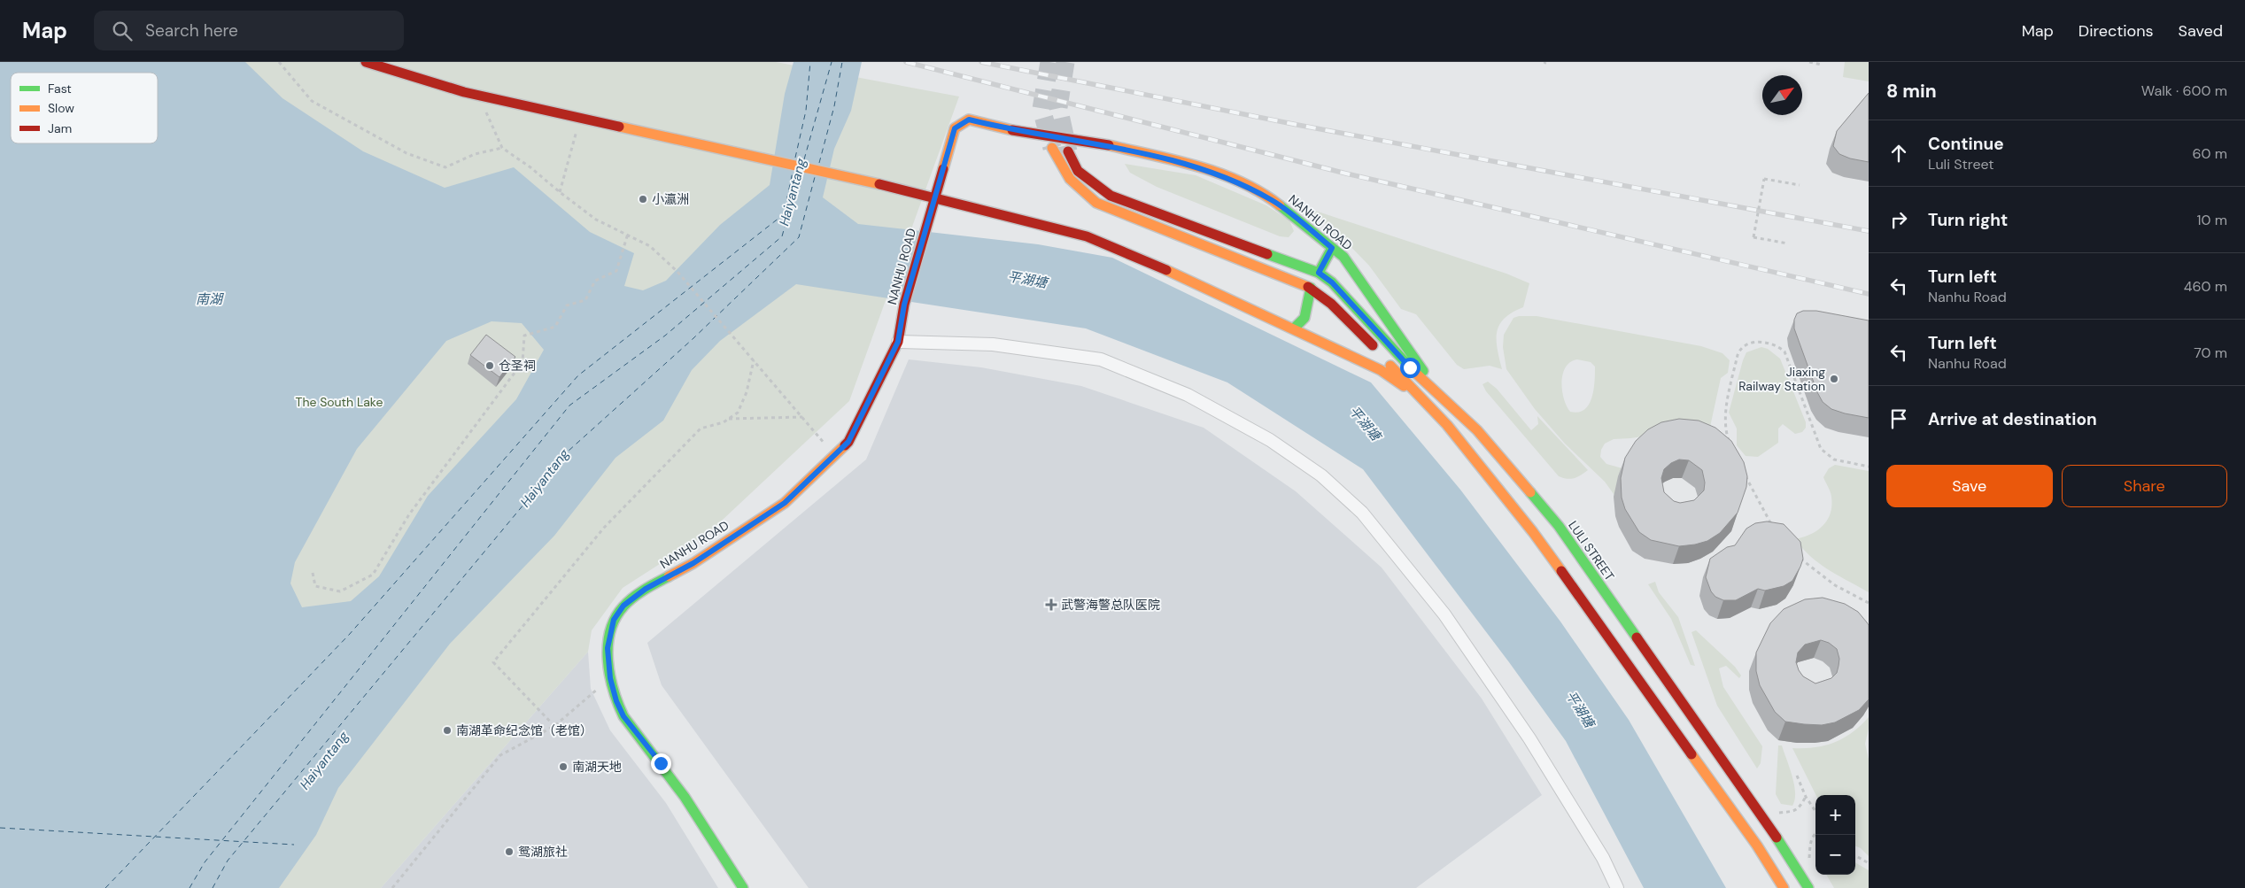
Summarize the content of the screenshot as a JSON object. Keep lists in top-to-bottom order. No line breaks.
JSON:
{"streets":{"main road":["NANHU ROAD","LULI STREET"]},"crossings":[["NANHU ROAD","LULI STREET"]],"water":["Haiyantang","平湖塘","南湖"],"parks":["The South Lake"],"places":{"other":["小瀛洲","仓圣祠","Jiaxing Railway Station","南湖革命纪念馆（老馆）","南湖天地","鸳湖旅社"],"health":["武警海警总队医院"]},"legend":["Fast","Slow","Jam"],"north":"top right","page":{"header":"Map","search":"Search here","nav":["Map","Directions","Saved"],"heading":["8 min","Walk · 600 m"],"list":[["Continue","Luli Street","60 m"],["Turn right","10 m"],["Turn left","Nanhu Road","460 m"],["Turn left","Nanhu Road","70 m"],"Arrive at destination"],"buttons":["Save","Share"],"map_buttons":["+","−"]}}
